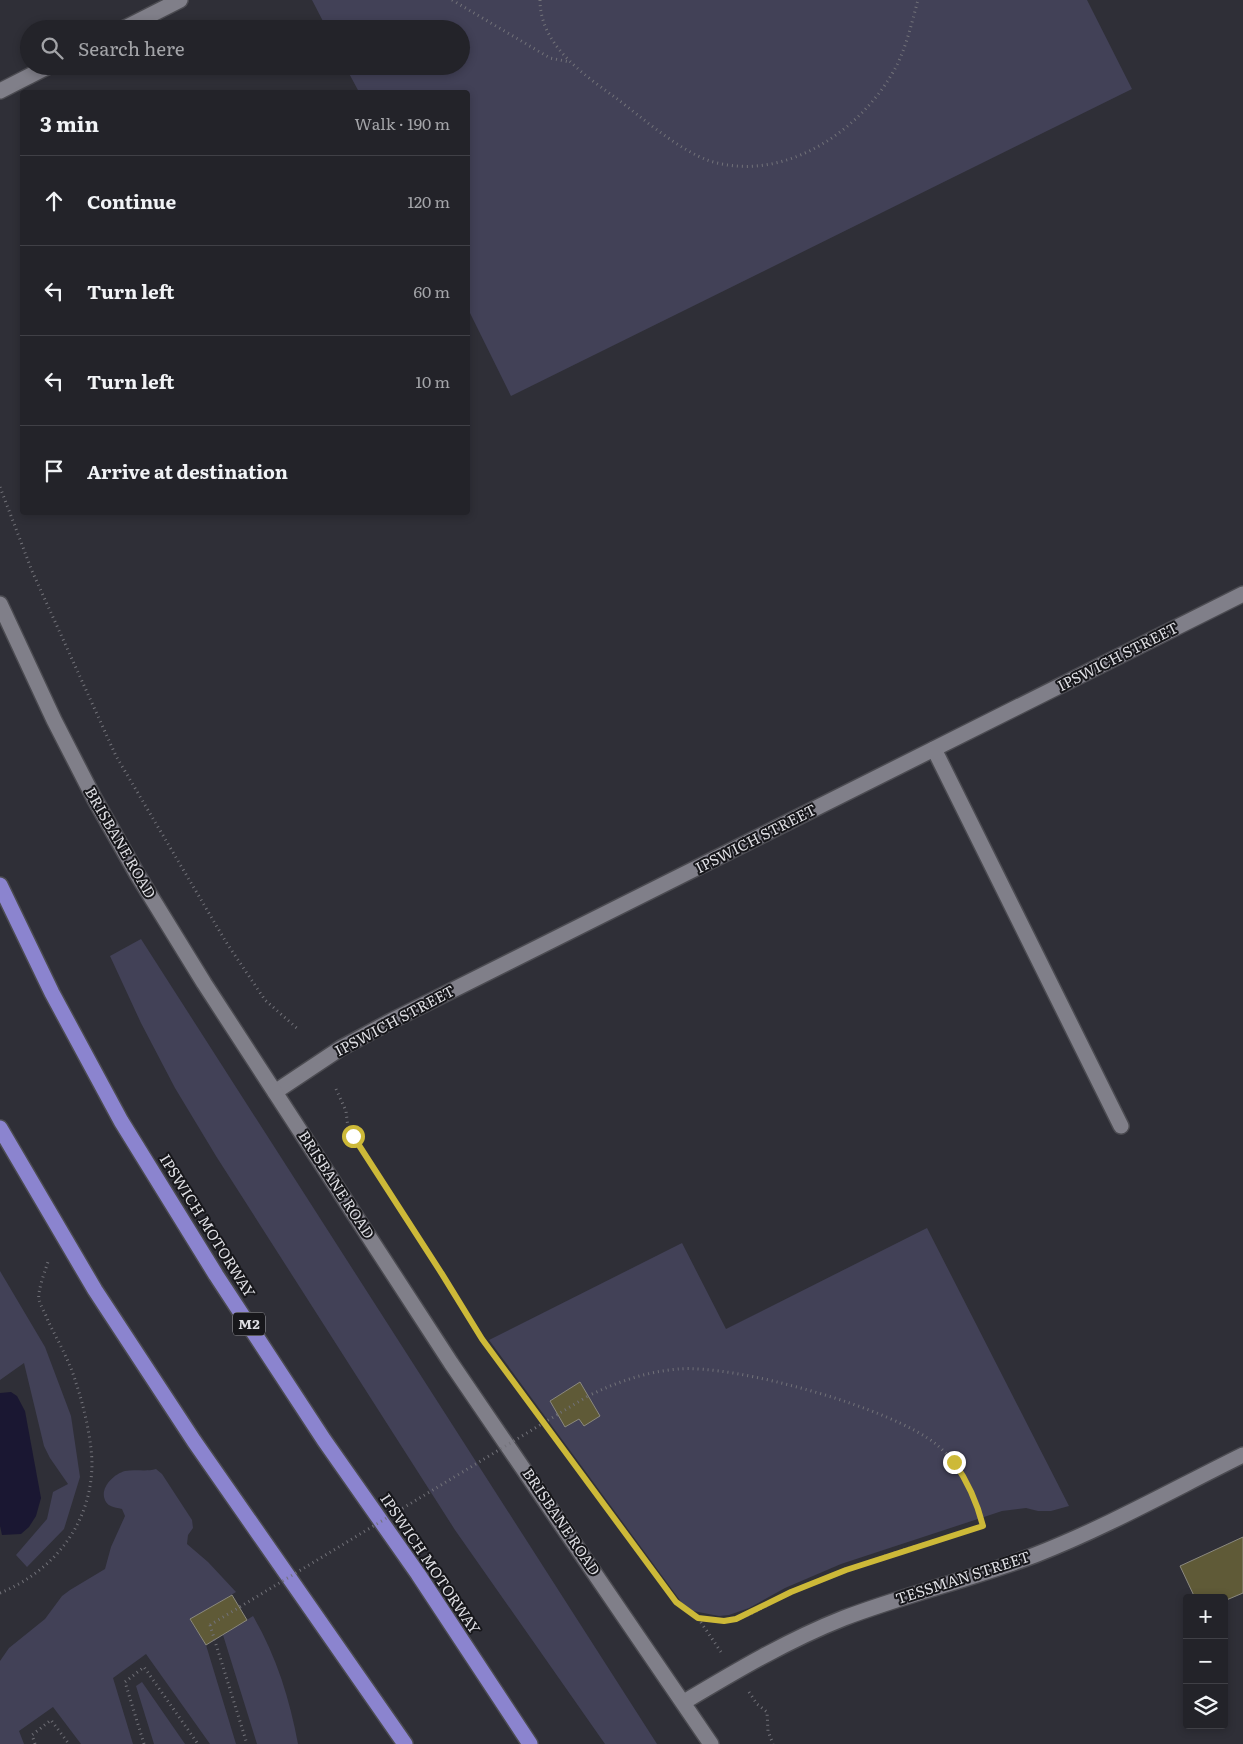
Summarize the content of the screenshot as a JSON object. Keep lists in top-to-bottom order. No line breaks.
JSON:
{"streets":{"highway":["IPSWICH MOTORWAY","M2"],"street":["IPSWICH STREET","BRISBANE ROAD","TESSMAN STREET"]},"crossings":[["IPSWICH STREET","BRISBANE ROAD"],["BRISBANE ROAD","TESSMAN STREET"]],"page":{"search":"Search here","heading":["3 min","Walk · 190 m"],"list":[["Continue","120 m"],["Turn left","60 m"],["Turn left","10 m"],"Arrive at destination"],"map_buttons":["+","−"]}}
